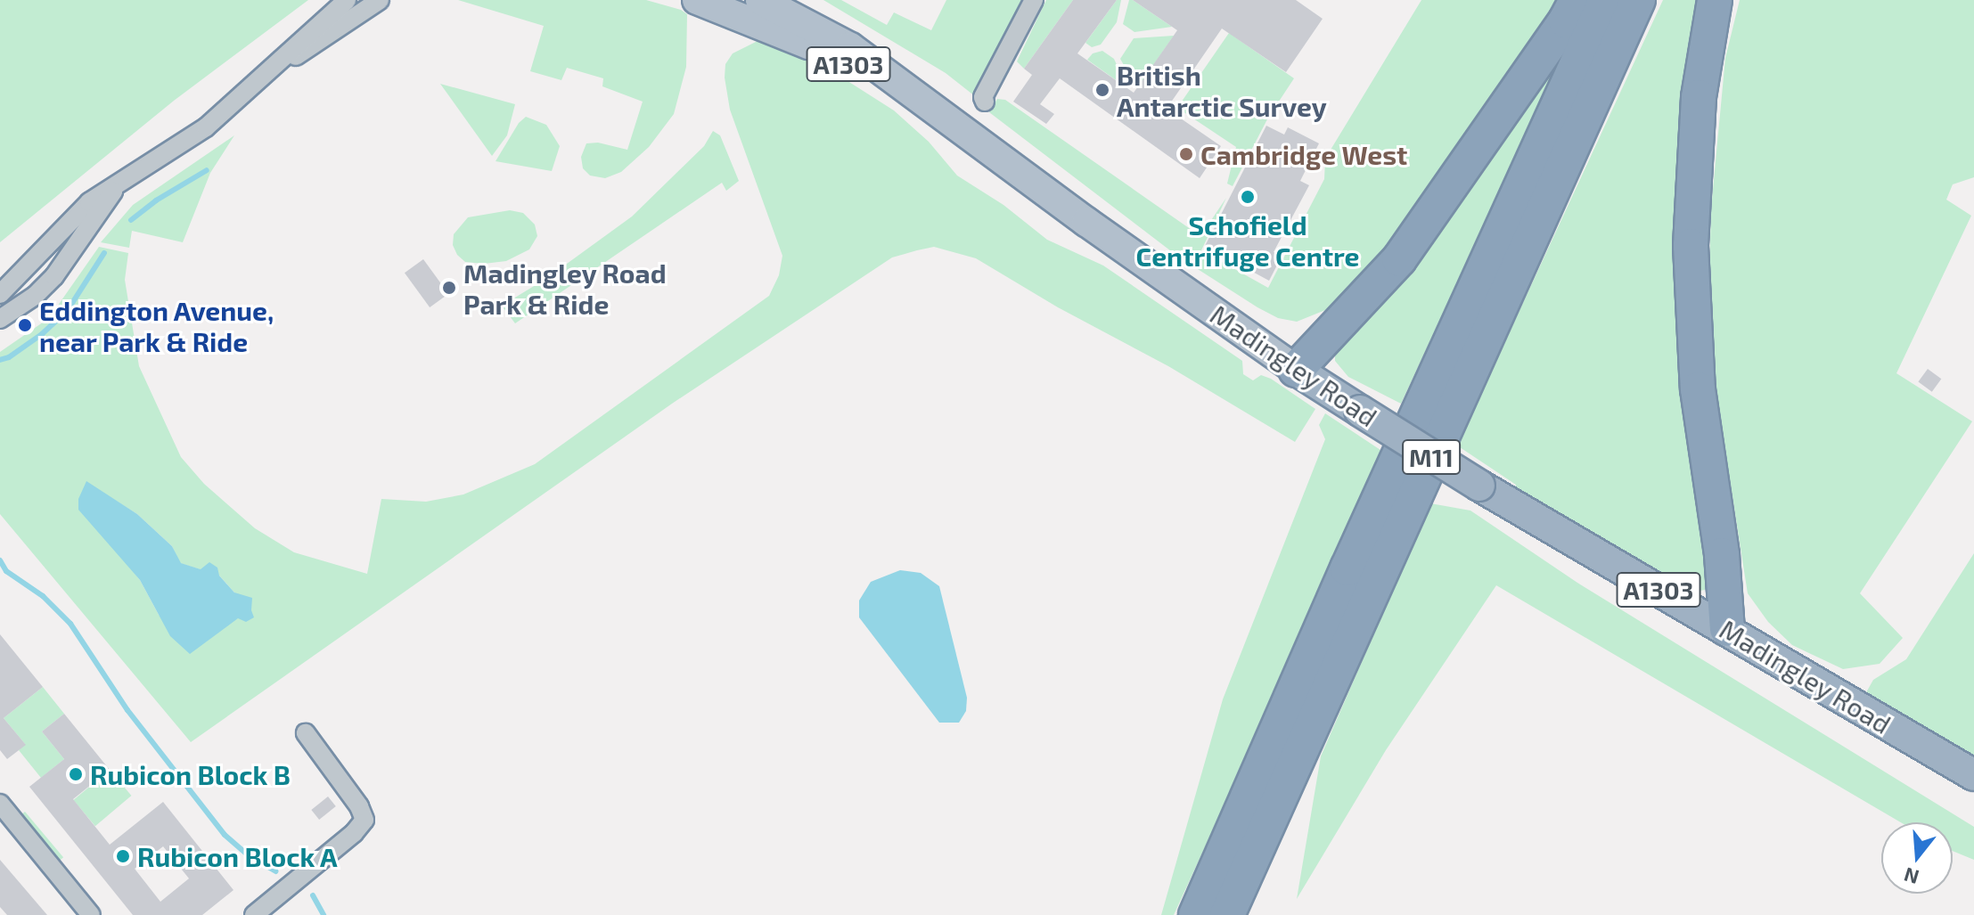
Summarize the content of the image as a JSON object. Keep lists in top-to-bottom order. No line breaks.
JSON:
{"streets":{"highway":["A1303","Madingley Road","M11"]},"places":["British Antarctic Survey","Cambridge West","Schofield Centrifuge Centre","Madingley Road Park & Ride","Eddington Avenue, near Park & Ride","Rubicon Block B","Rubicon Block A"],"north":"bottom"}
